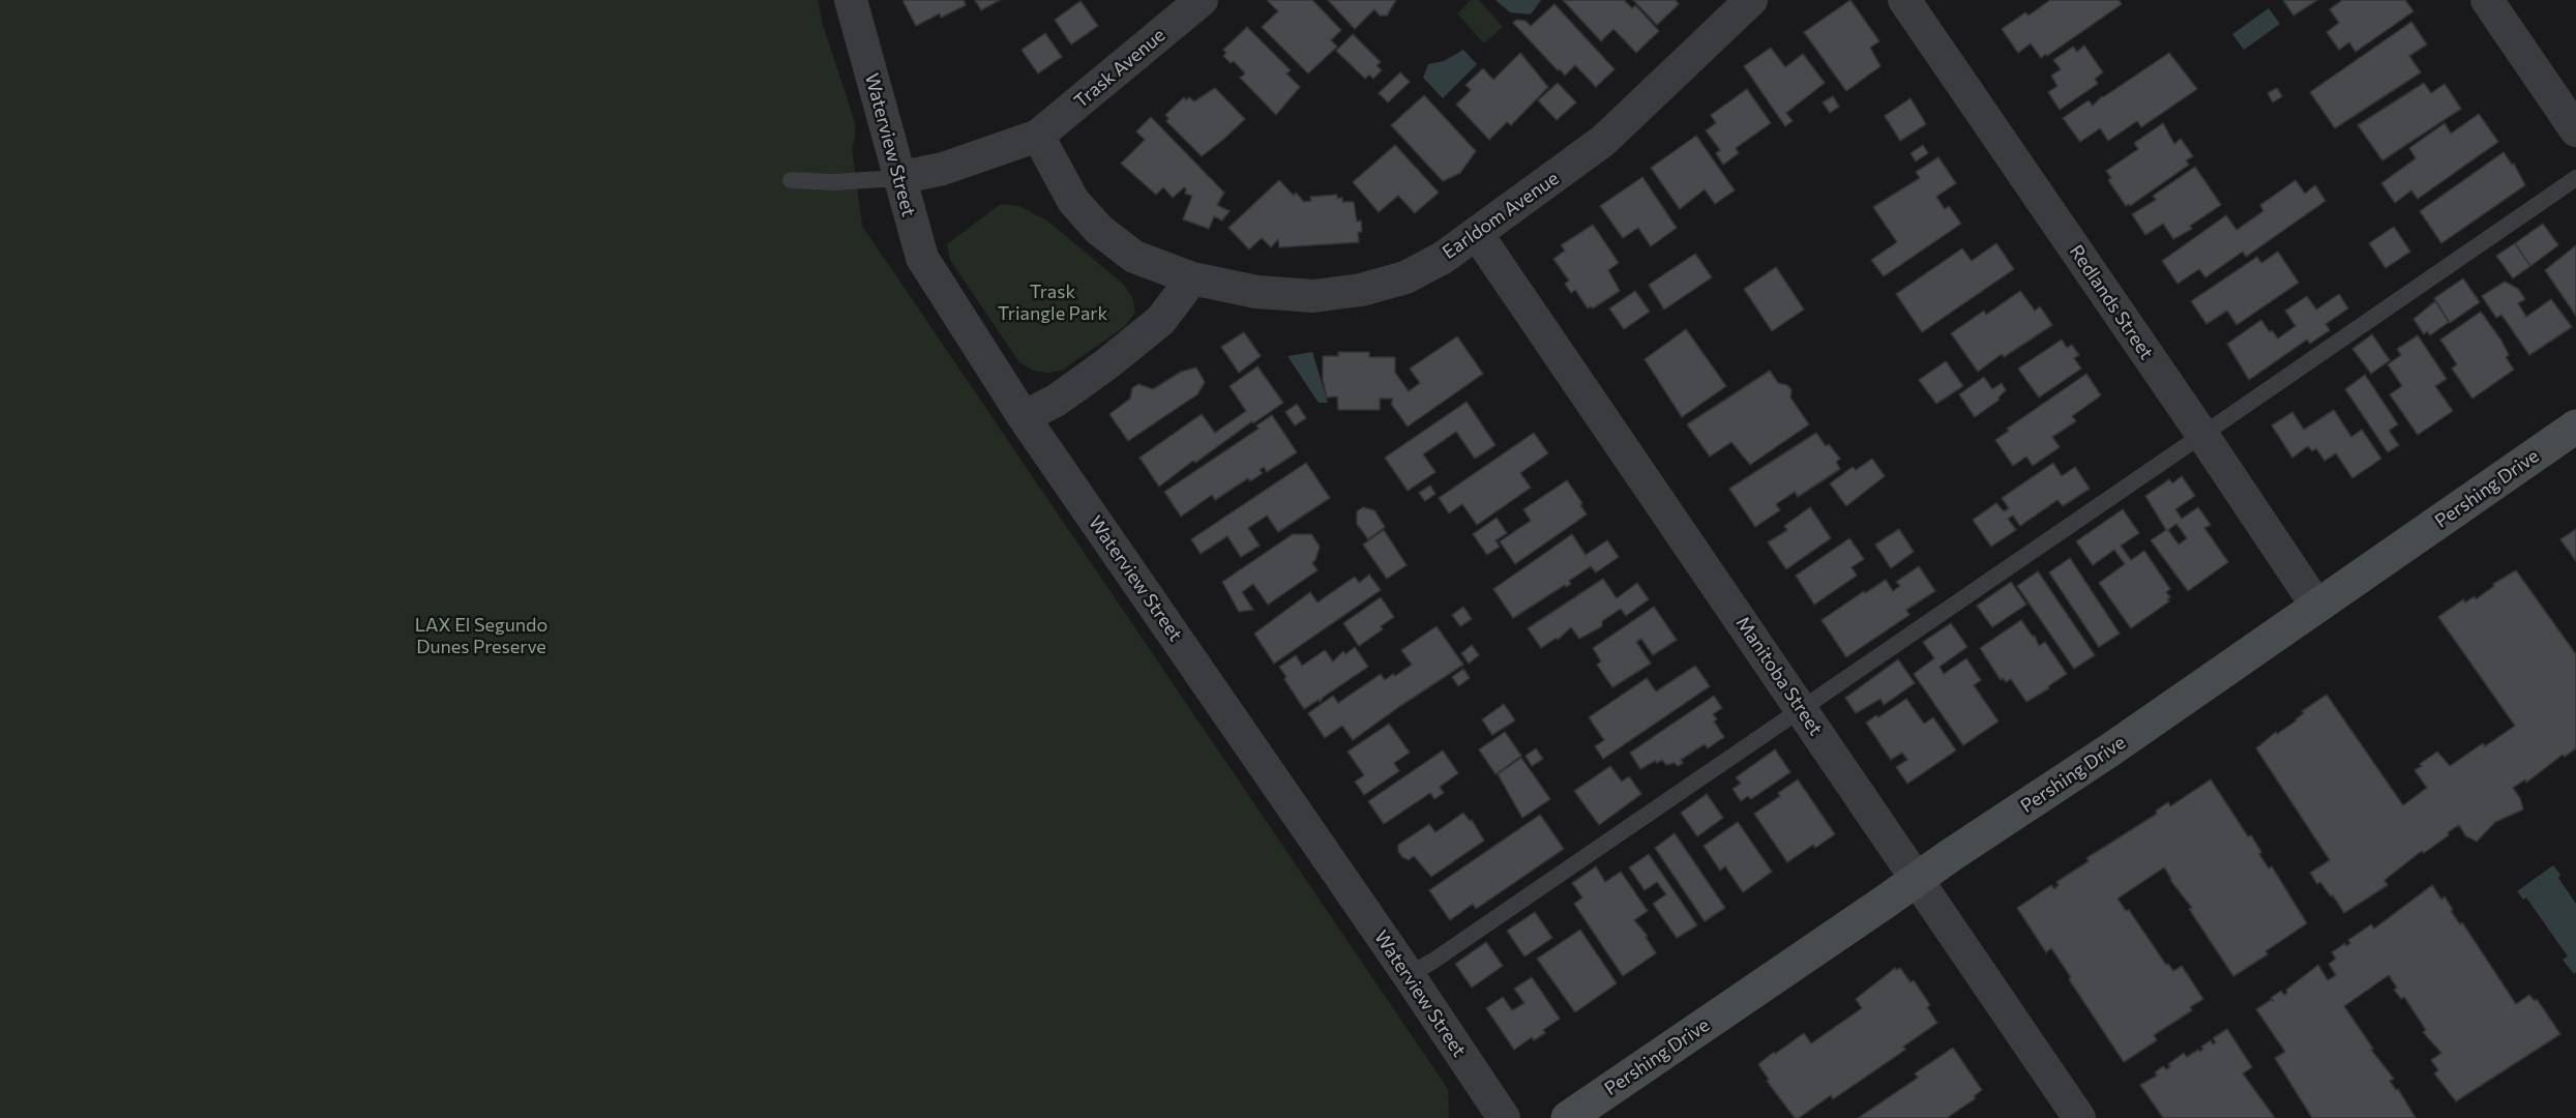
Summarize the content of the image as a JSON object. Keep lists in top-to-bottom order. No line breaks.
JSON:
{"streets":{"main road":["Pershing Drive"],"street":["Trask Avenue","Waterview Street","Earldom Avenue","Redlands Street","Manitoba Street"]},"crossings":[["Trask Avenue","Earldom Avenue"],["Earldom Avenue","Manitoba Street"],["Redlands Street","Pershing Drive"],["Pershing Drive","Manitoba Street"]],"parks":["Trask Triangle Park","LAX El Segundo Dunes Preserve"]}
